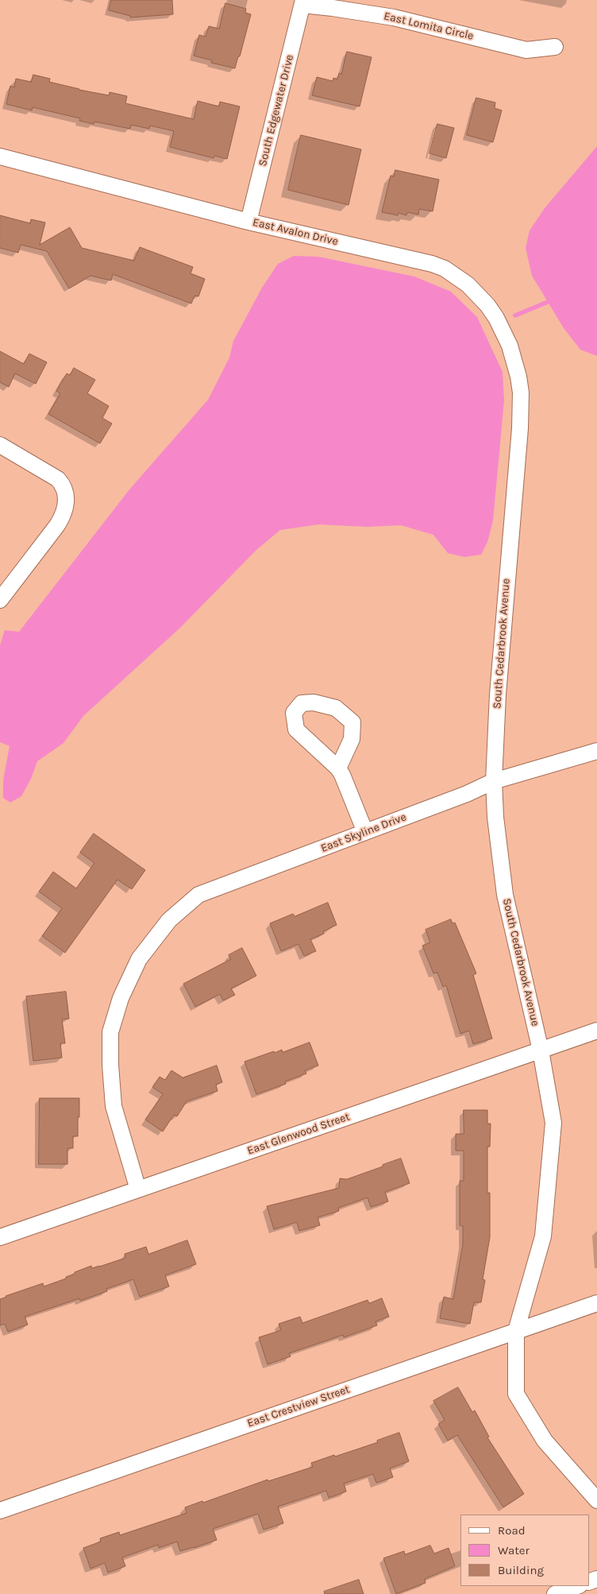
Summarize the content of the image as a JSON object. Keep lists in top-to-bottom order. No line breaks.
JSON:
{"streets":{"street":["East Lomita Circle","South Edgewater Drive","East Avalon Drive","South Cedarbrook Avenue","East Skyline Drive","East Glenwood Street","East Crestview Street"]},"crossings":[["East Lomita Circle","South Edgewater Drive"],["South Edgewater Drive","East Avalon Drive"],["East Avalon Drive","South Cedarbrook Avenue"],["South Cedarbrook Avenue","East Skyline Drive"],["South Cedarbrook Avenue","East Glenwood Street"],["South Cedarbrook Avenue","East Crestview Street"],["East Skyline Drive","East Glenwood Street"]],"legend":["Road","Water","Building"]}
